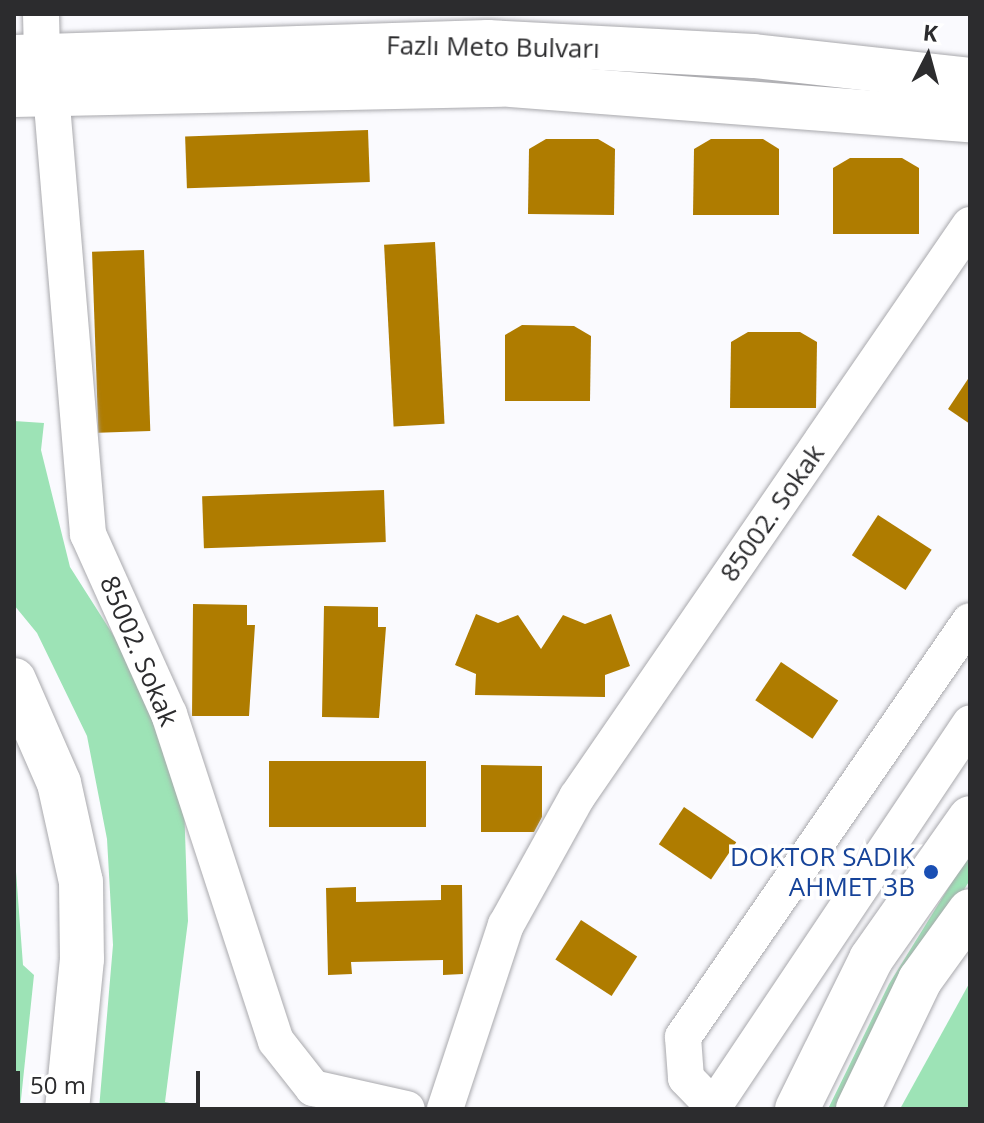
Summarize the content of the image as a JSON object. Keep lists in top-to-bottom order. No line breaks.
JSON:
{"streets":{"main road":["Fazlı Meto Bulvarı"],"street":["85002. Sokak"]},"crossings":[["Fazlı Meto Bulvarı","85002. Sokak"]],"places":["DOKTOR SADIK AHMET 3B"],"scale_bar":"50 m","north":"top"}
